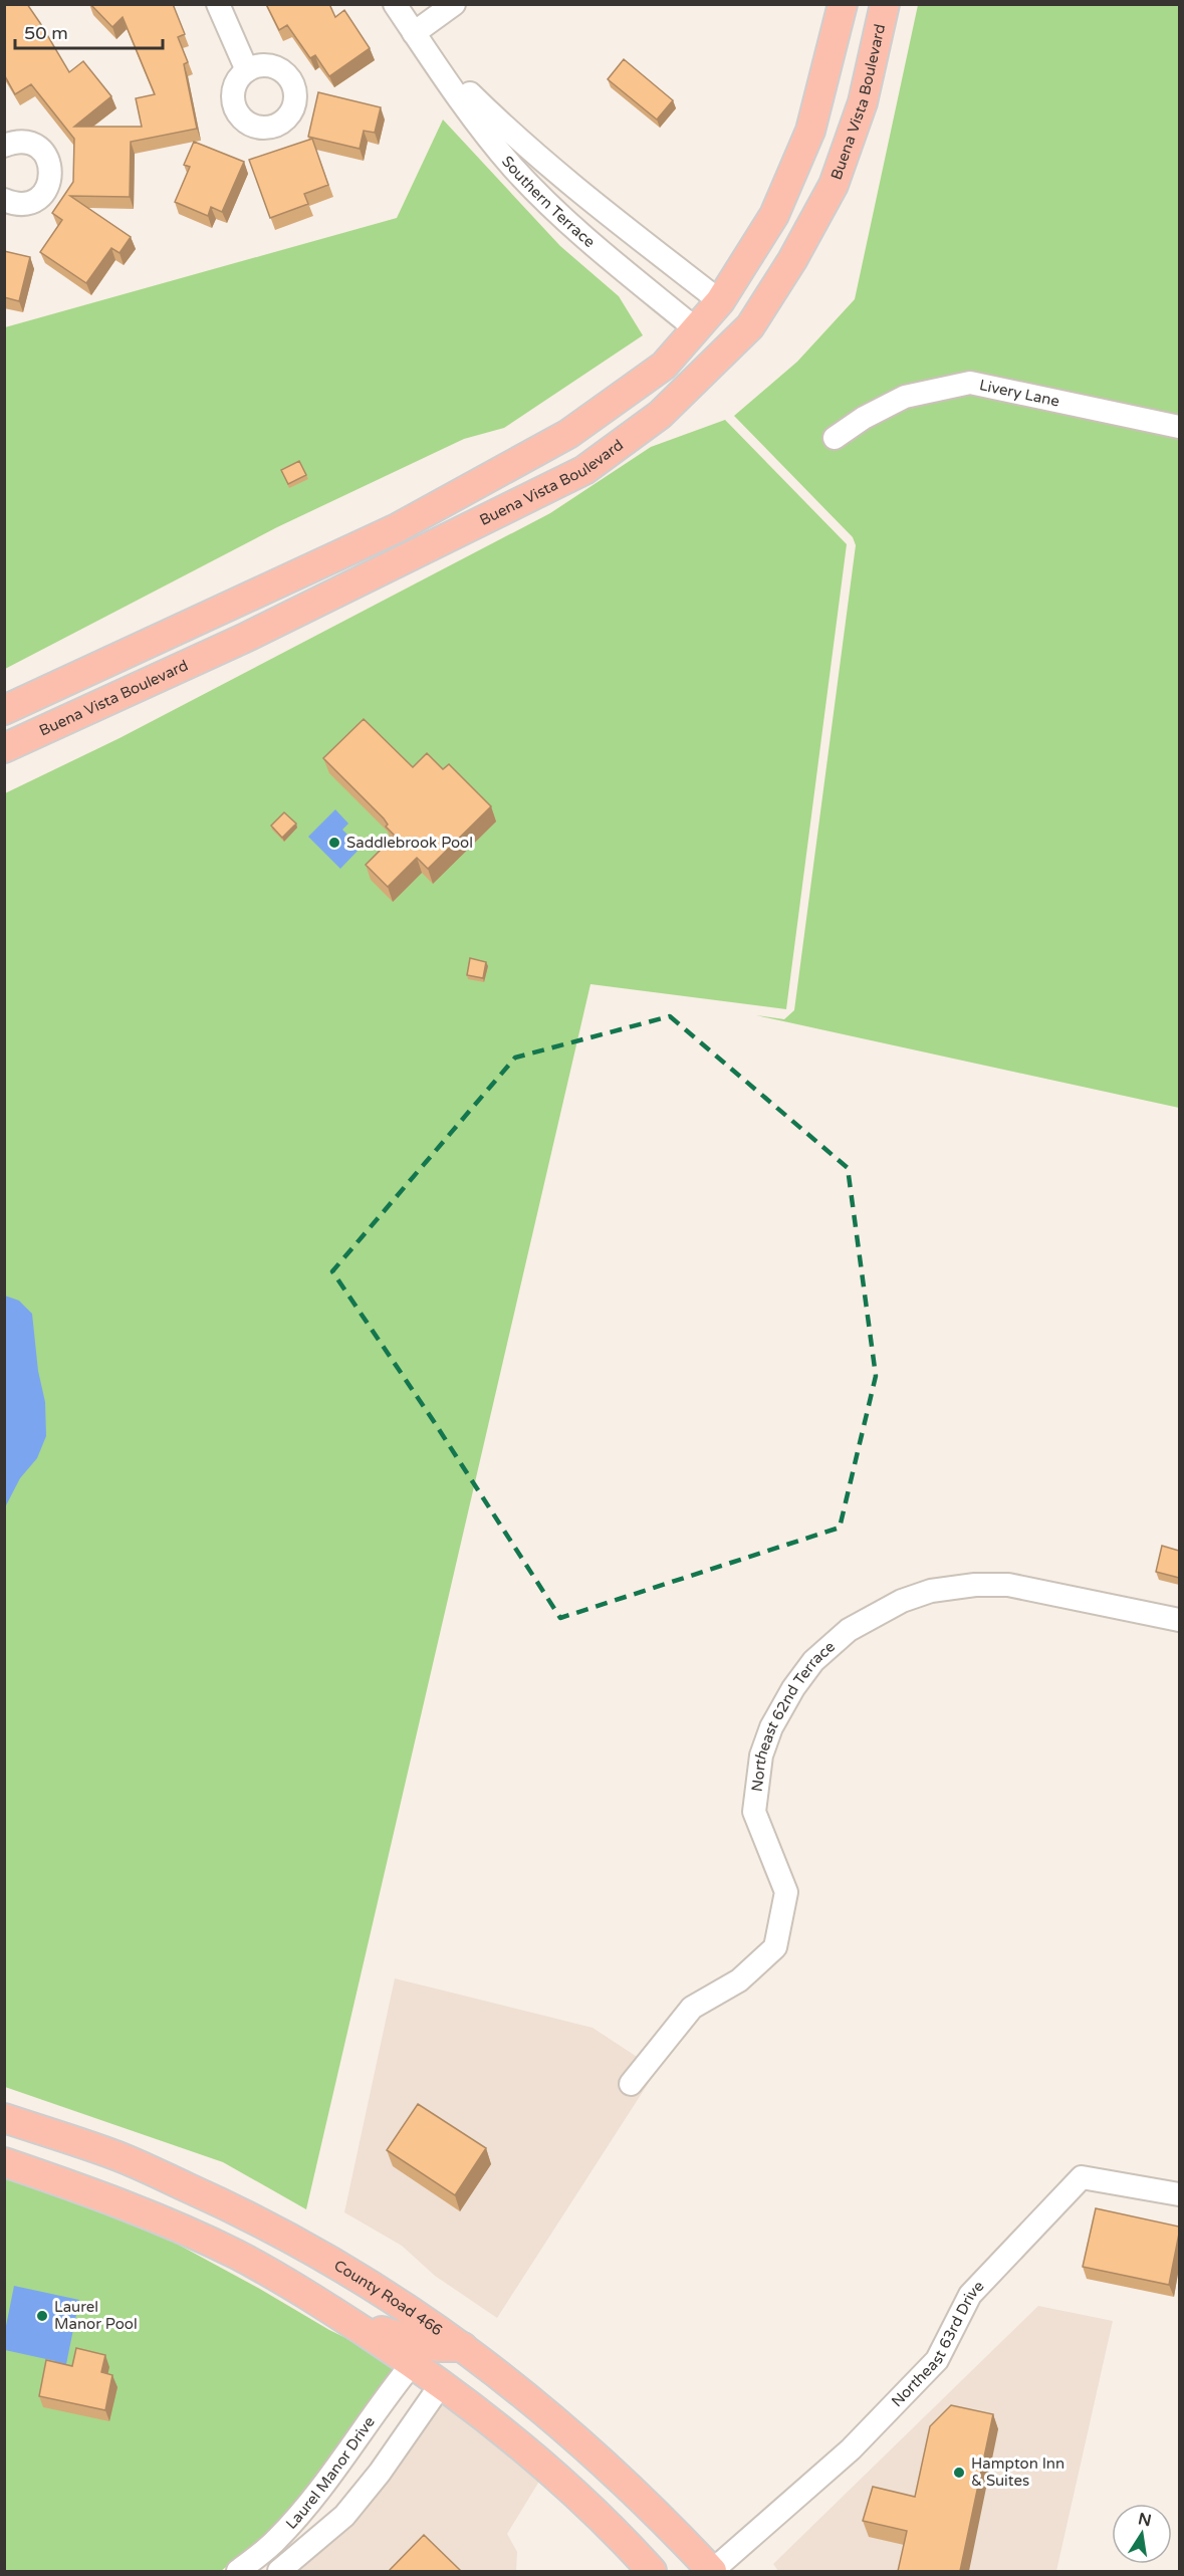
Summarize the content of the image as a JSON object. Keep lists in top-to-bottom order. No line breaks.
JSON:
{"streets":{"main road":["Buena Vista Boulevard","County Road 466"],"street":["Southern Terrace","Livery Lane","Northeast 62nd Terrace","Northeast 63rd Drive","Laurel Manor Drive"]},"crossings":[["County Road 466","Northeast 63rd Drive"]],"places":["Saddlebrook Pool","Laurel Manor Pool","Hampton Inn & Suites"],"scale_bar":"50 m","north":"top"}
